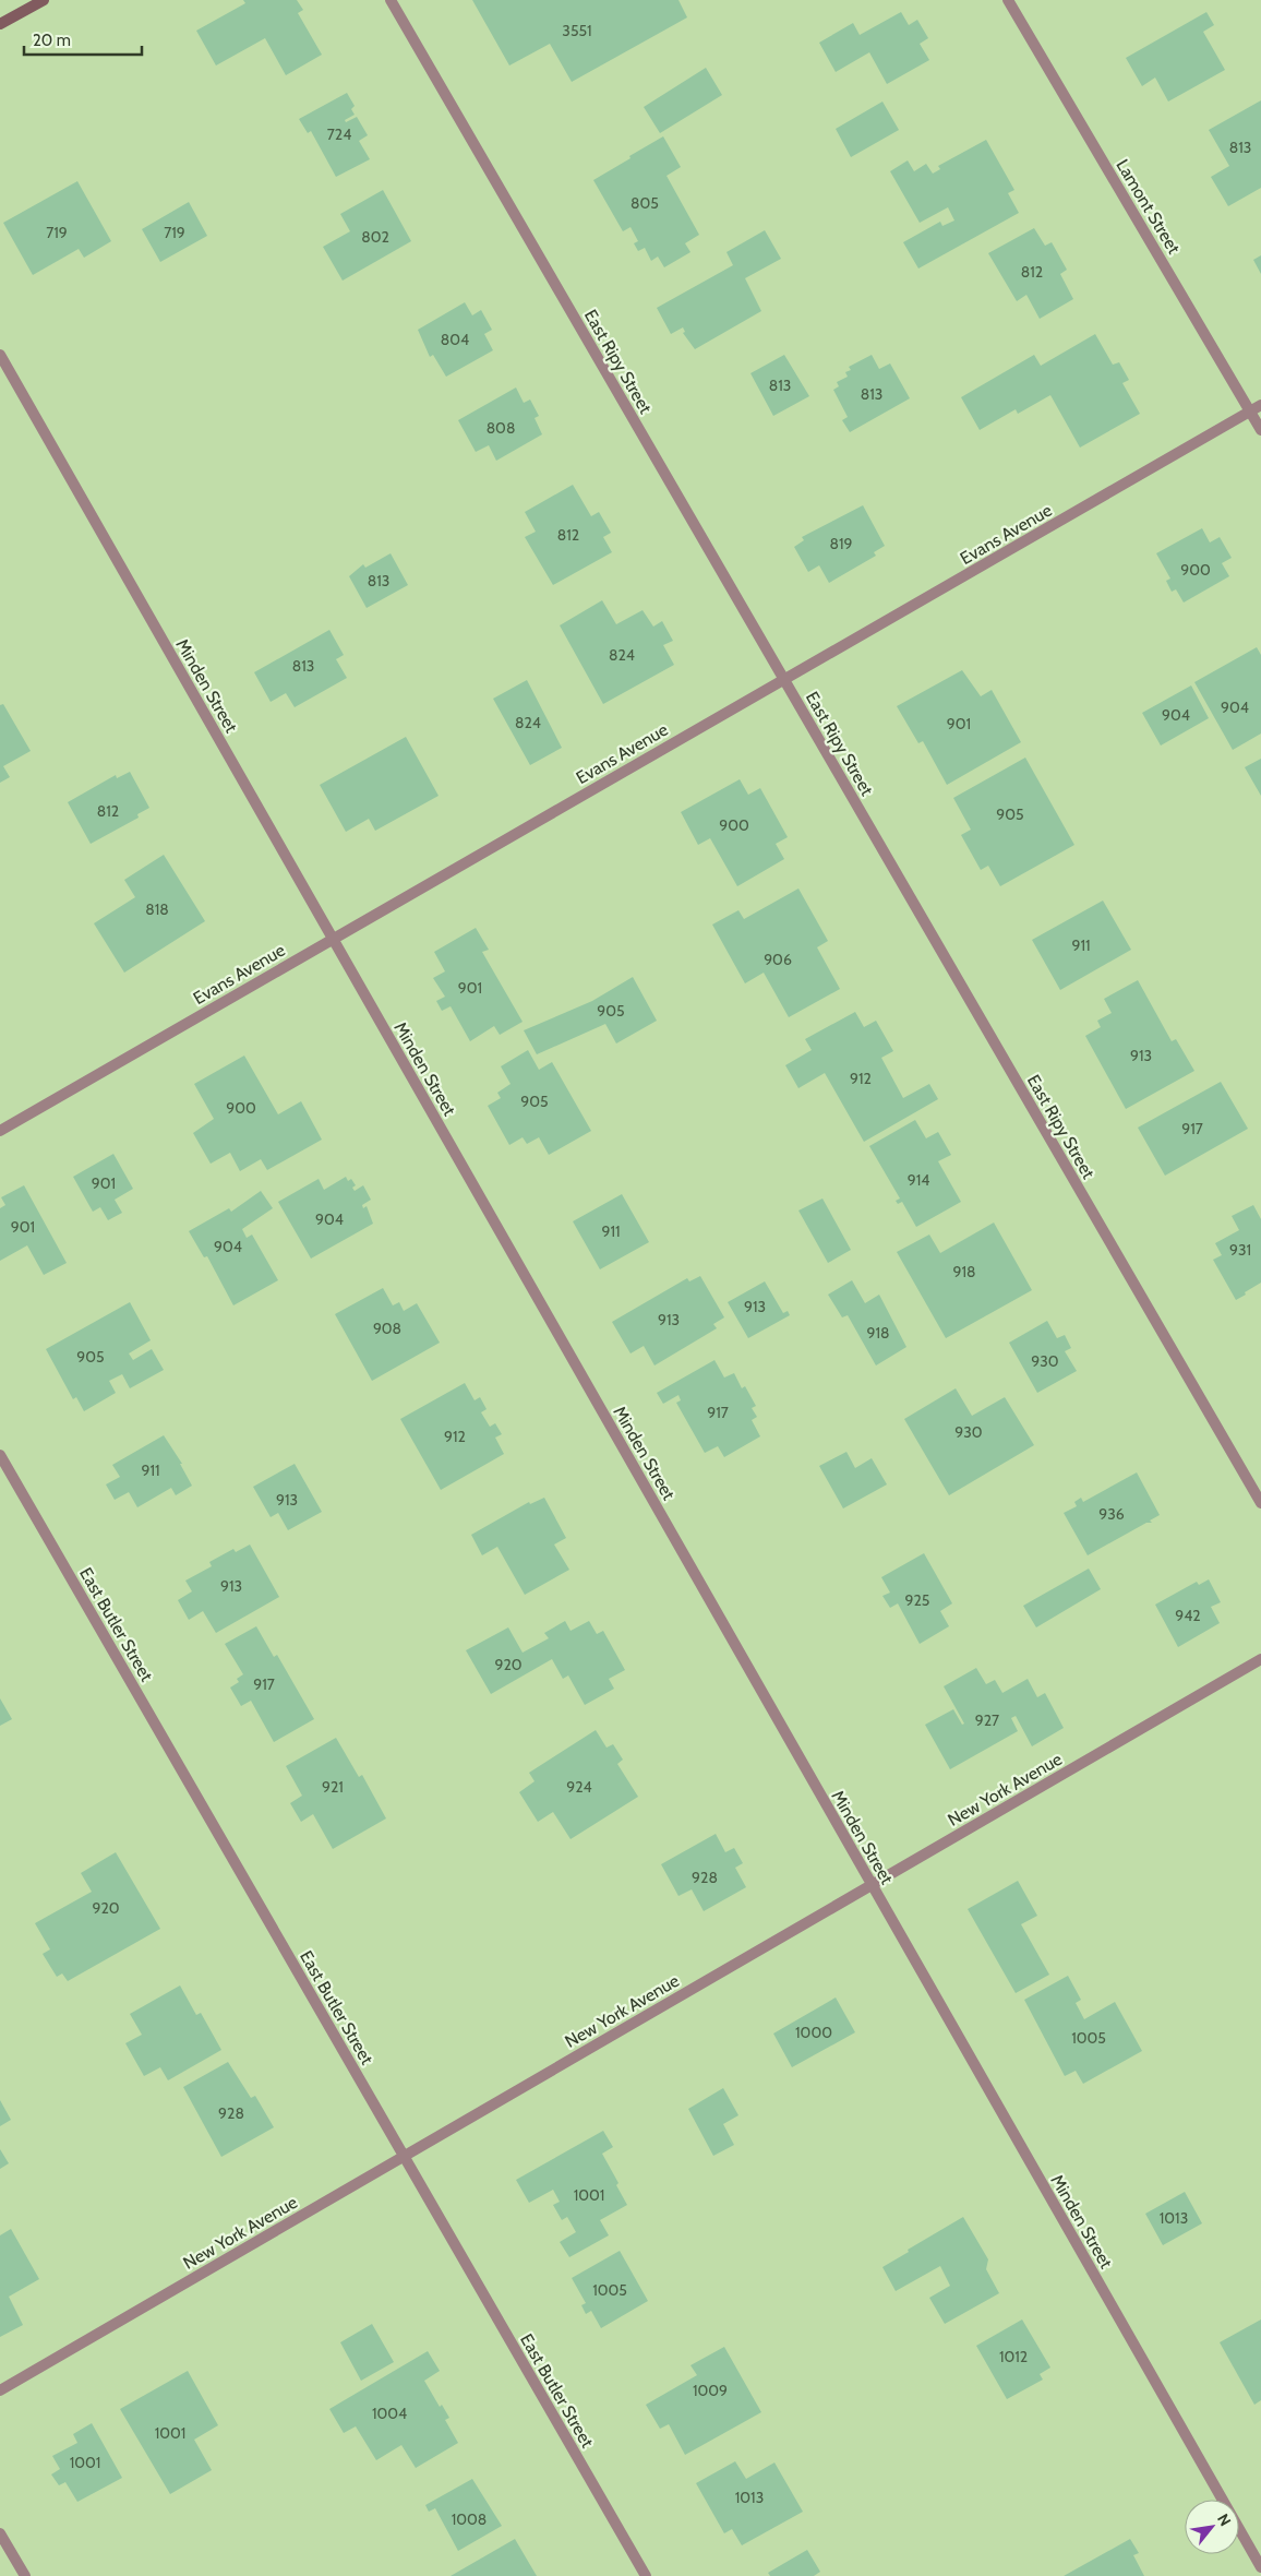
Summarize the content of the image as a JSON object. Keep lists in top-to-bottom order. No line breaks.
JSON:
{"streets":{"street":["Lamont Street","East Ripy Street","Evans Avenue","Minden Street","East Butler Street","New York Avenue"]},"crossings":[["Lamont Street","Evans Avenue"],["East Ripy Street","Evans Avenue"],["Evans Avenue","Minden Street"],["Minden Street","New York Avenue"],["East Butler Street","New York Avenue"]],"house_numbers":["3551","724","813","805","719","719","802","812","804","813","813","808","812","819","900","813","824","813","904","904","824","901","812","905","900","818","911","906","901","905","913","912","905","900","917","914","901","904","901","911","904","931","918","913","913","908","918","905","930","917","930","912","911","913","936","913","925","942","920","917","927","921","924","928","920","1000","1005","928","1001","1013","1005","1012","1009","1004","1001","1001","1013","1008"],"scale_bar":"20 m","north":"top right"}
